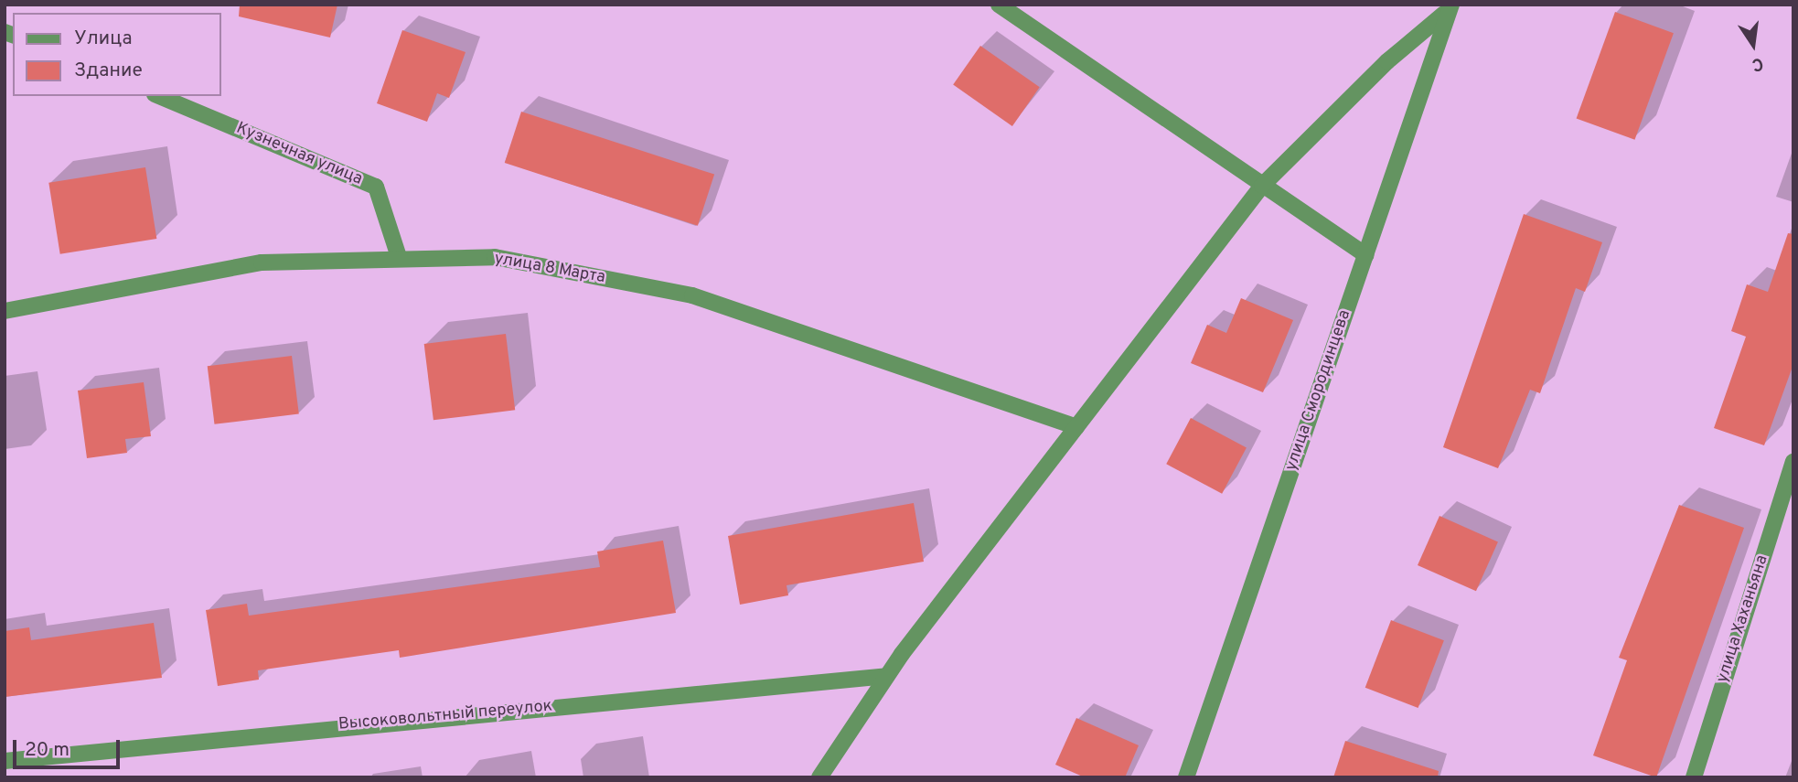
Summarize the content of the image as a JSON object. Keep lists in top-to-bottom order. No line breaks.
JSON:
{"streets":{"street":["Кузнечная улица","улица 8 Марта","улица Смородинцева","улица Хаханьяна","Высоковольтный переулок"]},"crossings":[["Кузнечная улица","улица 8 Марта"]],"legend":["Улица","Здание"],"scale_bar":"20 m","north":"bottom"}
